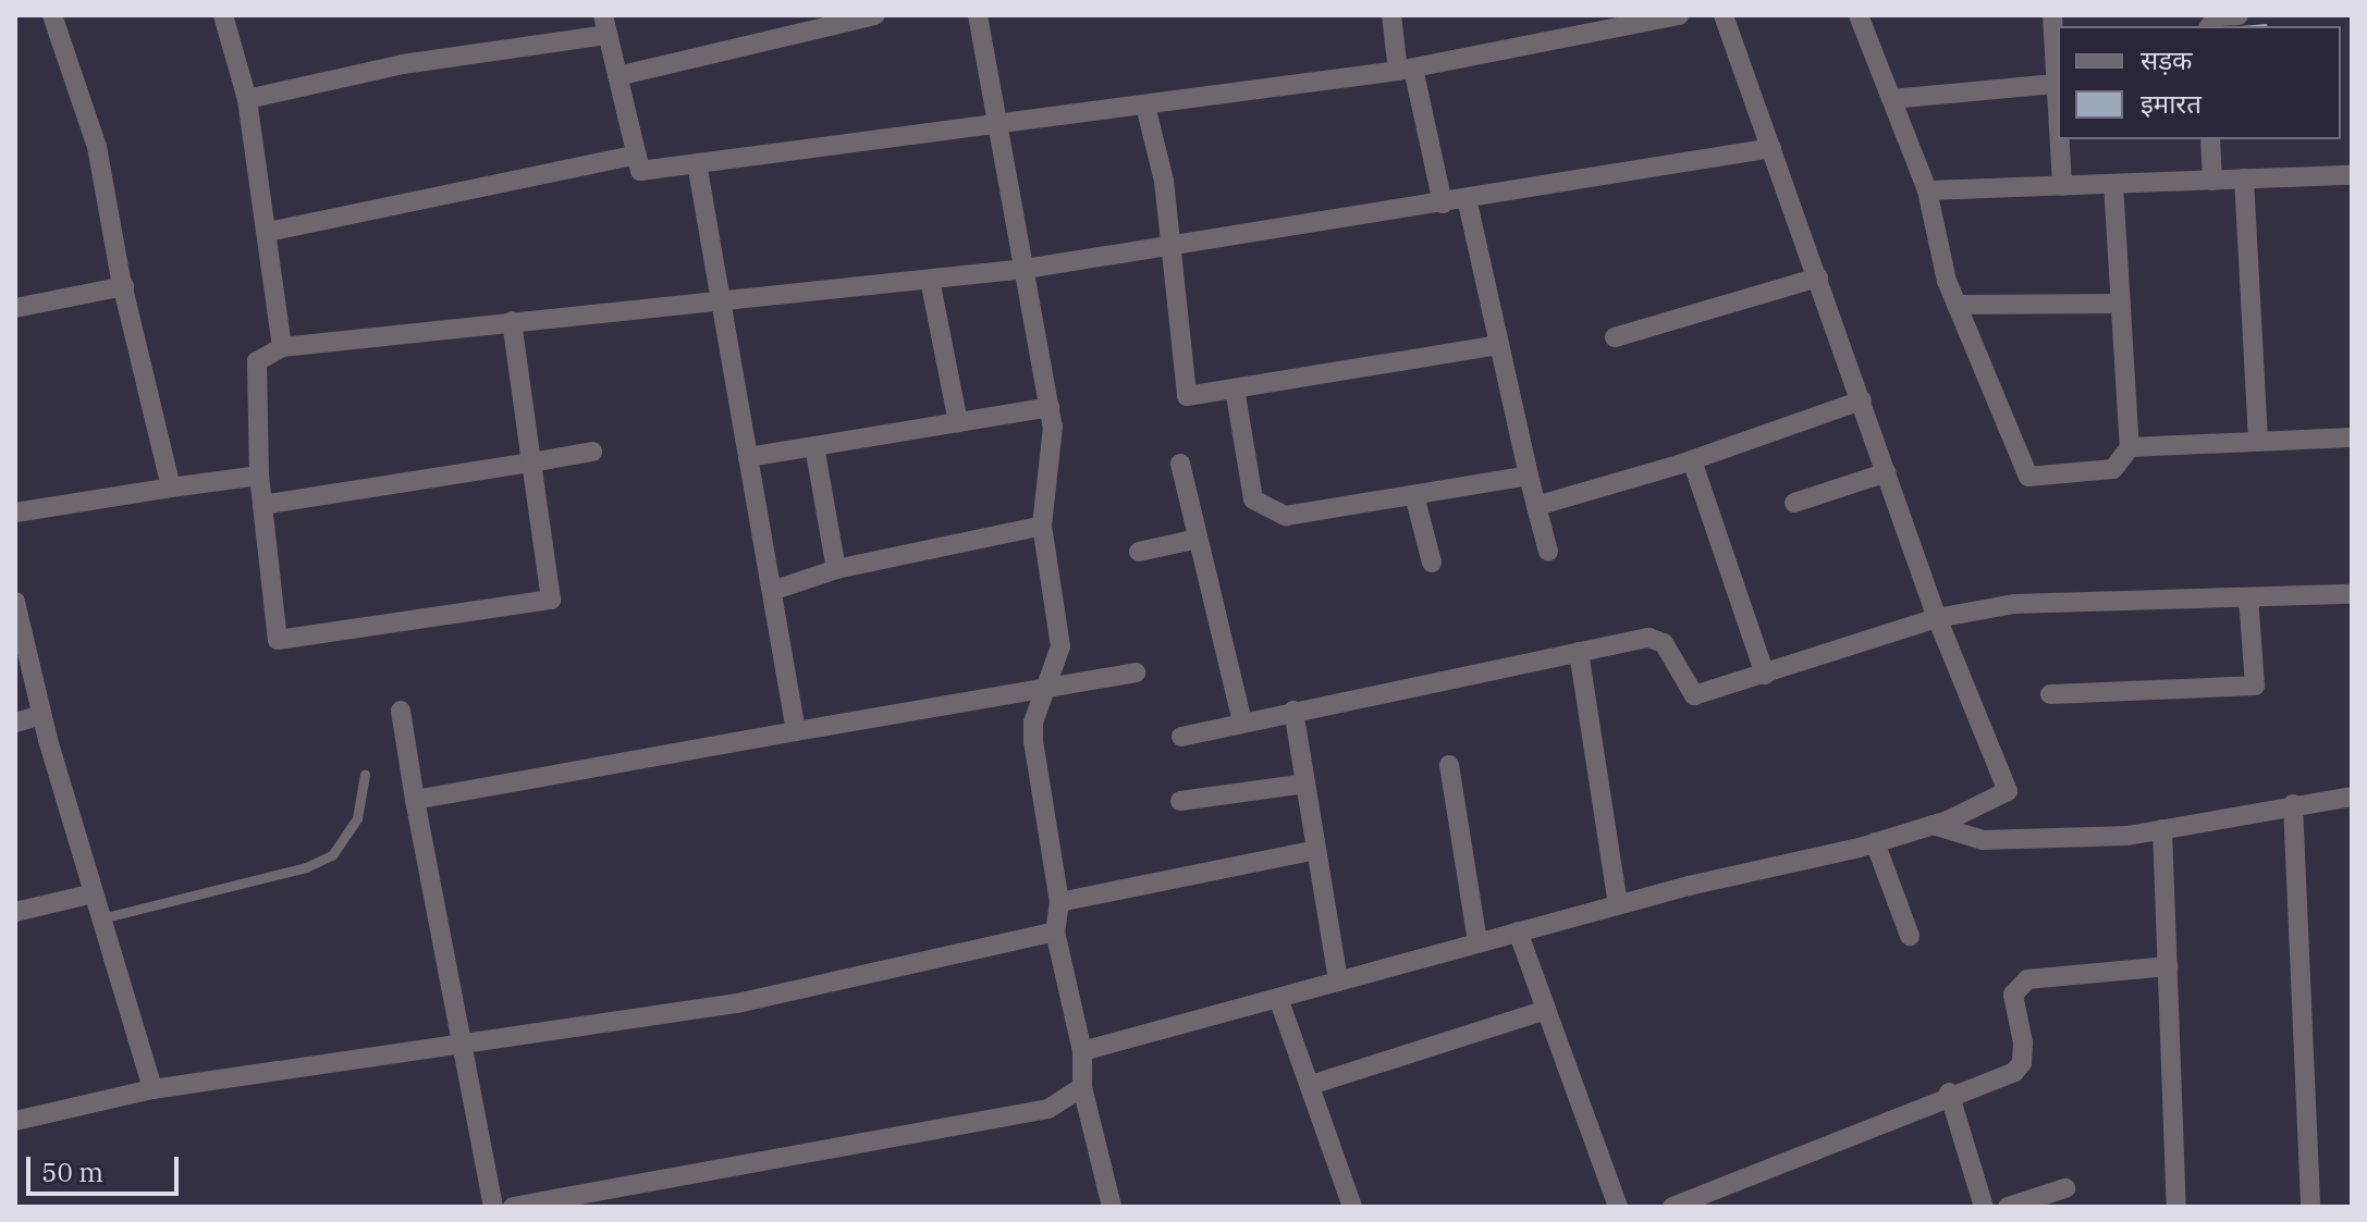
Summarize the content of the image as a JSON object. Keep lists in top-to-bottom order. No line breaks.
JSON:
{"legend":["सड़क","इमारत"],"scale_bar":"50 m"}
